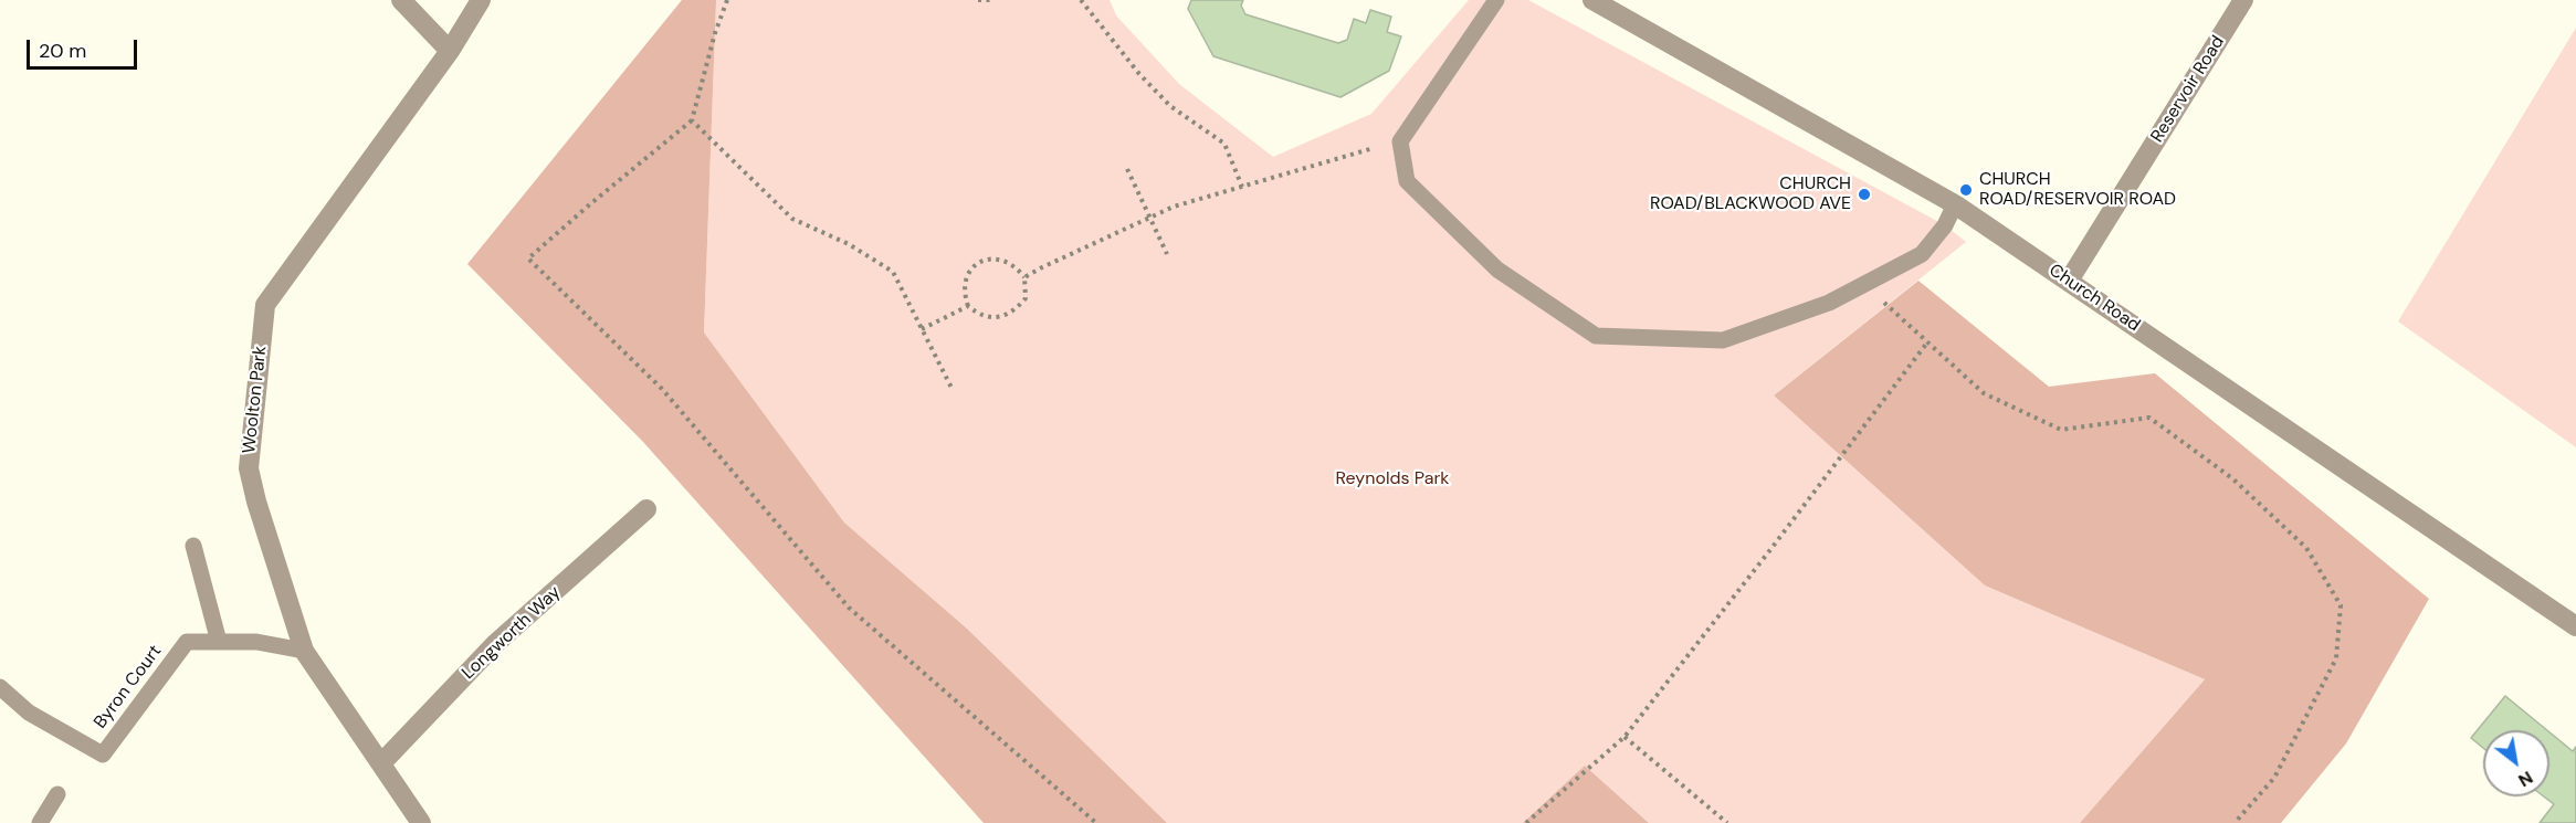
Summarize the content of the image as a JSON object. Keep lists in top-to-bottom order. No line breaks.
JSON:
{"streets":{"street":["Reservoir Road","Church Road","Woolton Park","Longworth Way"],"lane":["Byron Court"]},"crossings":[["Reservoir Road","Church Road"],["Woolton Park","Longworth Way"],["Woolton Park","Byron Court"]],"parks":["Reynolds Park"],"places":["CHURCH ROAD/RESERVOIR ROAD","CHURCH ROAD/BLACKWOOD AVE"],"scale_bar":"20 m","north":"bottom right"}
